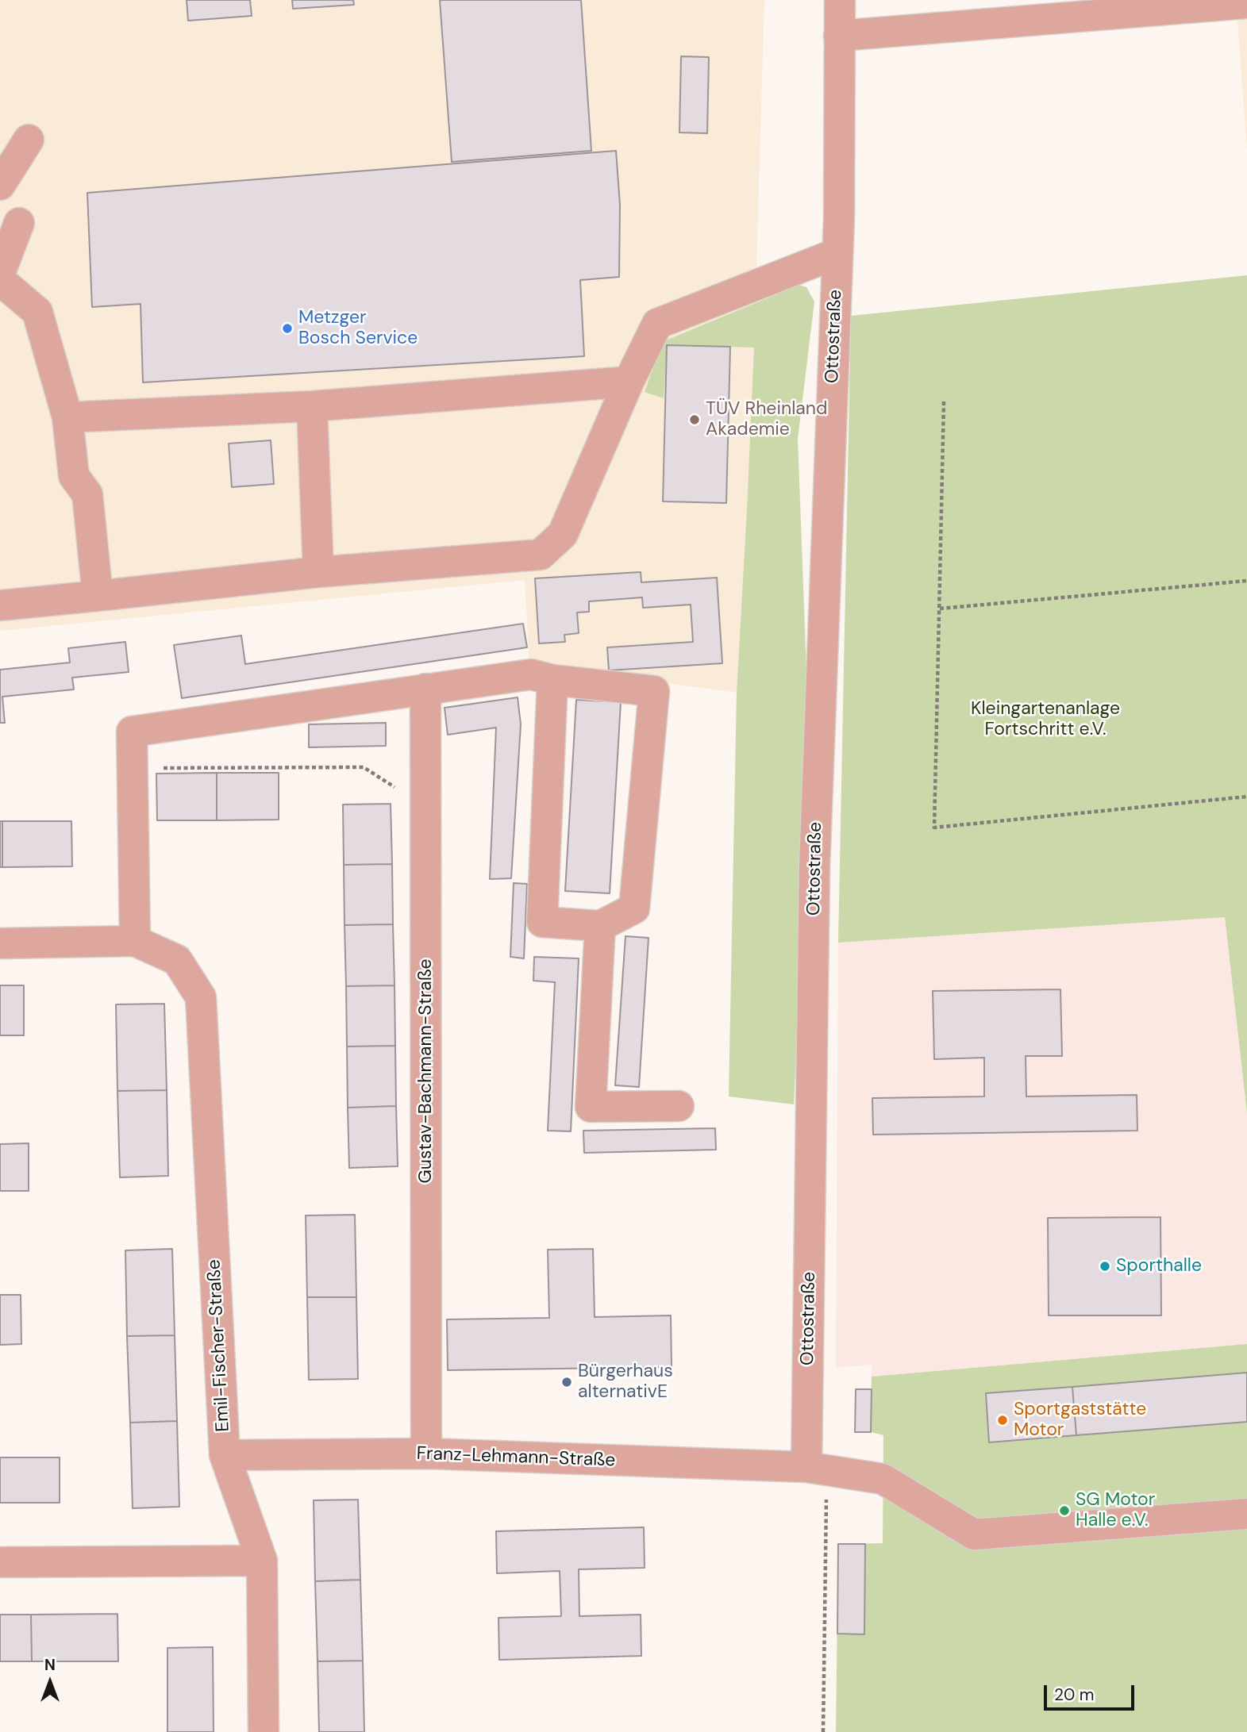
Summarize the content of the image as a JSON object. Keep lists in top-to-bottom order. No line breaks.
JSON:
{"streets":{"street":["Ottostraße","Gustav-Bachmann-Straße","Emil-Fischer-Straße","Franz-Lehmann-Straße"]},"crossings":[["Ottostraße","Franz-Lehmann-Straße"],["Gustav-Bachmann-Straße","Franz-Lehmann-Straße"],["Emil-Fischer-Straße","Franz-Lehmann-Straße"]],"parks":["Kleingartenanlage Fortschritt e.V."],"places":["Metzger Bosch Service","TÜV Rheinland Akademie","Sporthalle","Bürgerhaus alternativE","Sportgaststätte Motor","SG Motor Halle e.V."],"scale_bar":"20 m","north":"top"}
